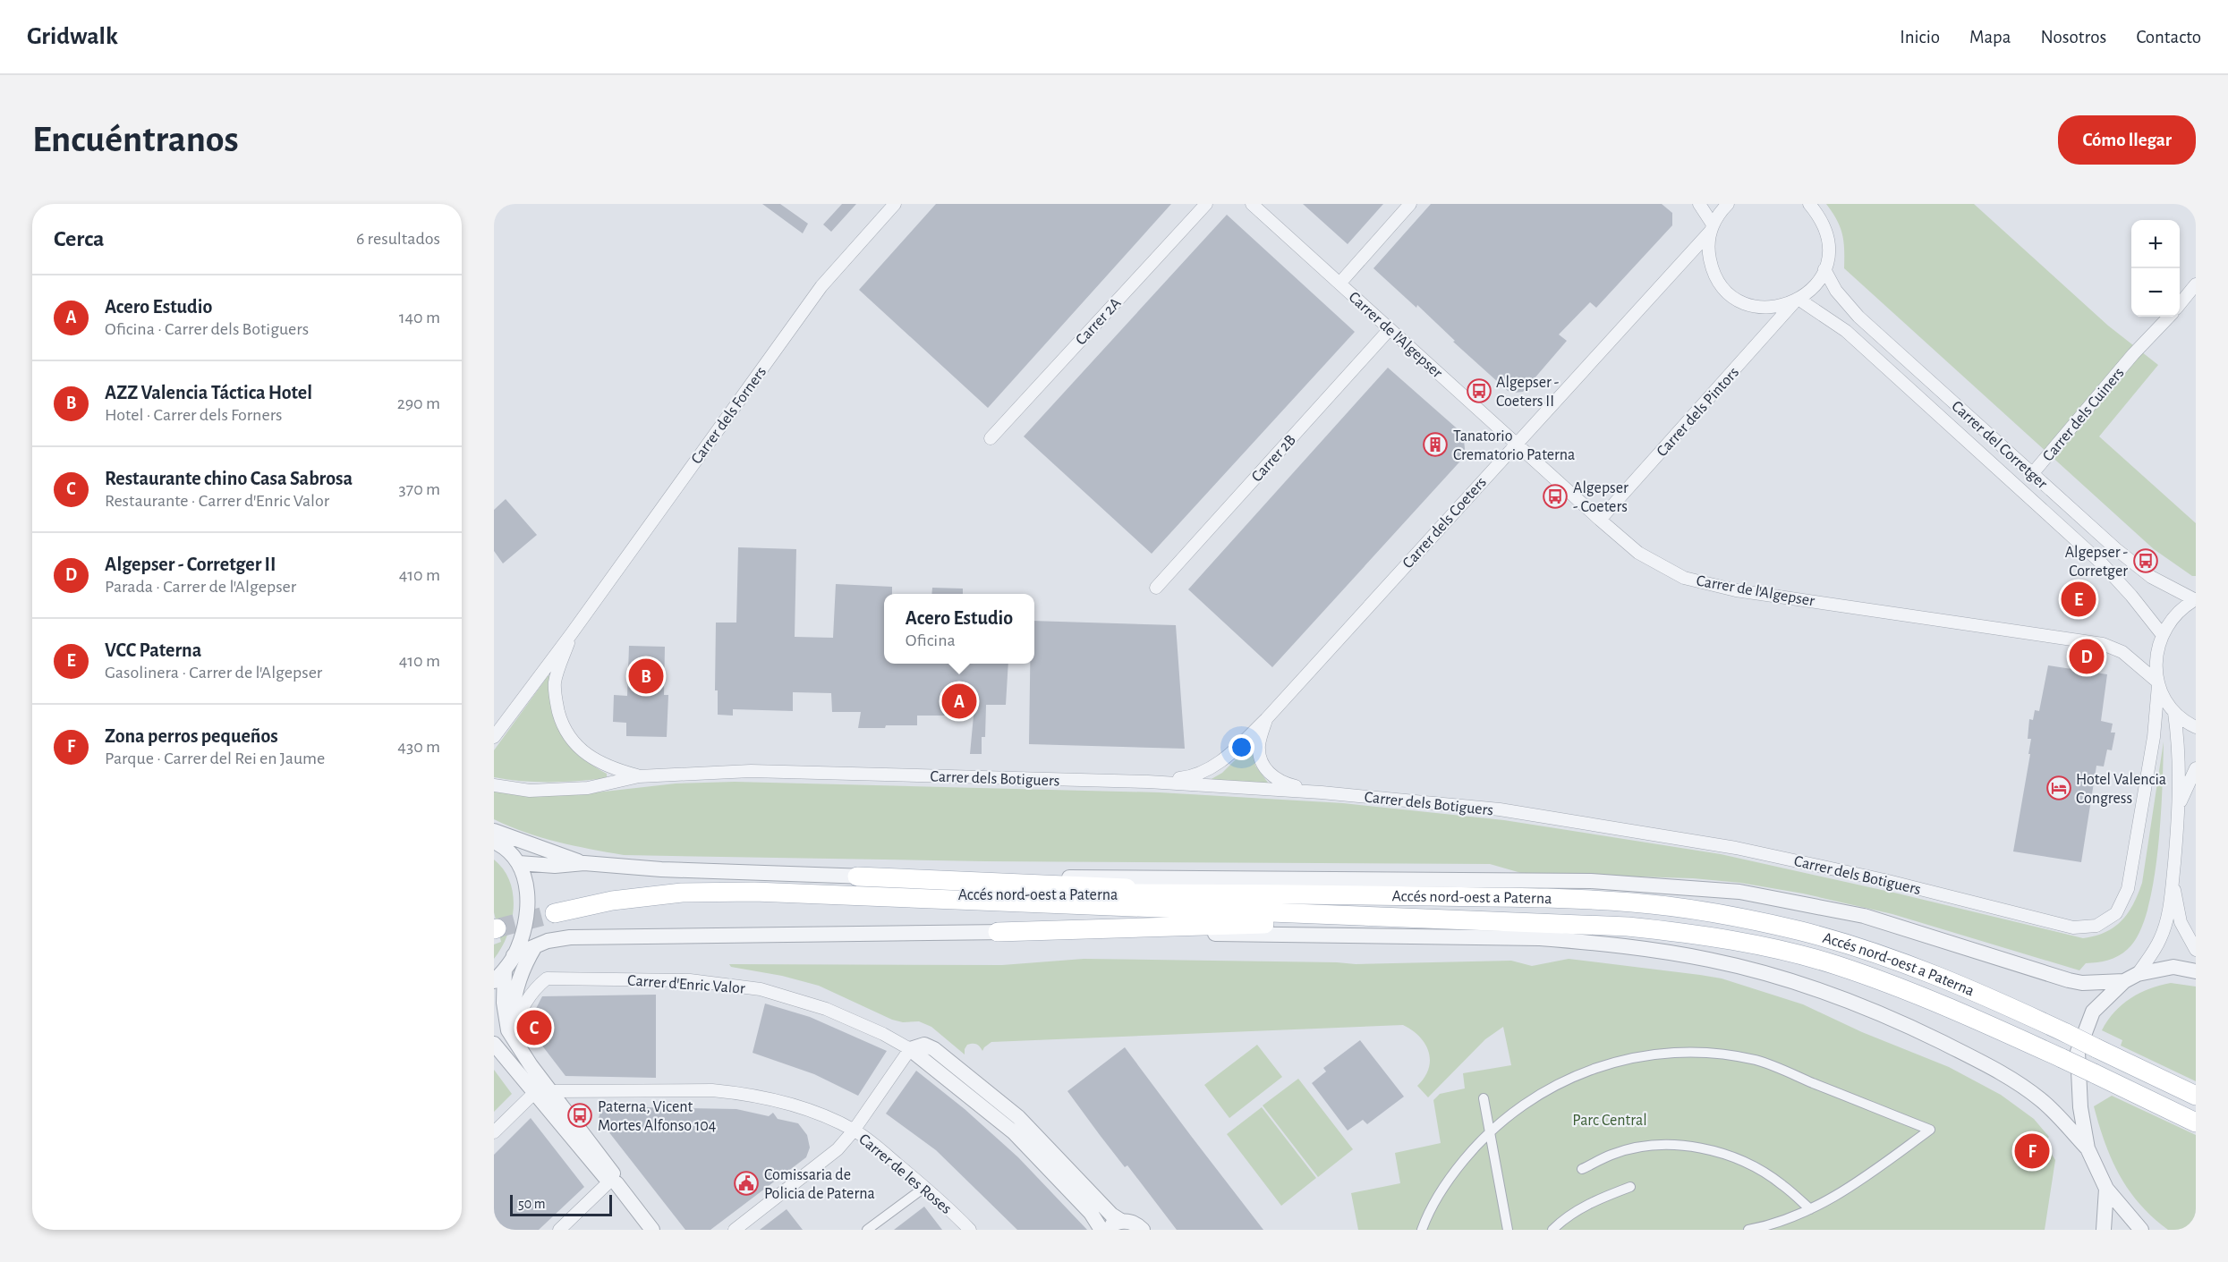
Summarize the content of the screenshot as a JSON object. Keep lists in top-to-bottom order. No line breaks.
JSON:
{"streets":{"main road":["Accés nord-oest a Paterna"],"street":["Carrer 2A","Carrer de l'Algepser","Carrer dels Pintors","Carrer dels Cuiners","Carrer dels Forners","Carrer del Corretger","Carrer 2B","Carrer dels Coeters","Carrer dels Botiguers","Carrer d'Enric Valor","Carrer de les Roses"]},"crossings":[["Carrer de l'Algepser","Carrer dels Pintors"],["Carrer de l'Algepser","Carrer 2B"],["Carrer de l'Algepser","Carrer dels Coeters"],["Carrer de l'Algepser","Carrer dels Botiguers"],["Carrer dels Pintors","Carrer del Corretger"],["Carrer dels Cuiners","Carrer del Corretger"],["Carrer dels Forners","Carrer dels Botiguers"],["Carrer del Corretger","Carrer dels Botiguers"],["Carrer dels Coeters","Carrer dels Botiguers"]],"parks":["Parc Central"],"places":{"bus stop":["Algepser - Coeters II","Algepser - Coeters","Algepser - Corretger","Paterna, Vicent Mortes Alfonso 104"],"building":["Tanatorio Crematorio Paterna"],"hotel":["Hotel Valencia Congress"],"public building":["Comissaria de Policia de Paterna"]},"scale_bar":"50 m","page":{"header":"Gridwalk","nav":["Inicio","Mapa","Nosotros","Contacto"],"buttons":"Cómo llegar","title":"Encuéntranos","heading":["Cerca","6 resultados"],"map_buttons":["+","−"],"list":[{"mark":"A","name":"Acero Estudio","note":"Oficina · Carrer dels Botiguers","value":"140 m"},{"mark":"B","name":"AZZ Valencia Táctica Hotel","note":"Hotel · Carrer dels Forners","value":"290 m"},{"mark":"C","name":"Restaurante chino Casa Sabrosa","note":"Restaurante · Carrer d'Enric Valor","value":"370 m"},{"mark":"D","name":"Algepser - Corretger II","note":"Parada · Carrer de l'Algepser","value":"410 m"},{"mark":"E","name":"VCC Paterna","note":"Gasolinera · Carrer de l'Algepser","value":"410 m"},{"mark":"F","name":"Zona perros pequeños","note":"Parque · Carrer del Rei en Jaume","value":"430 m"}],"pins":["E","D","B","A","C","F"],"popup":["Acero Estudio","Oficina"],"scale":"50 m"}}
